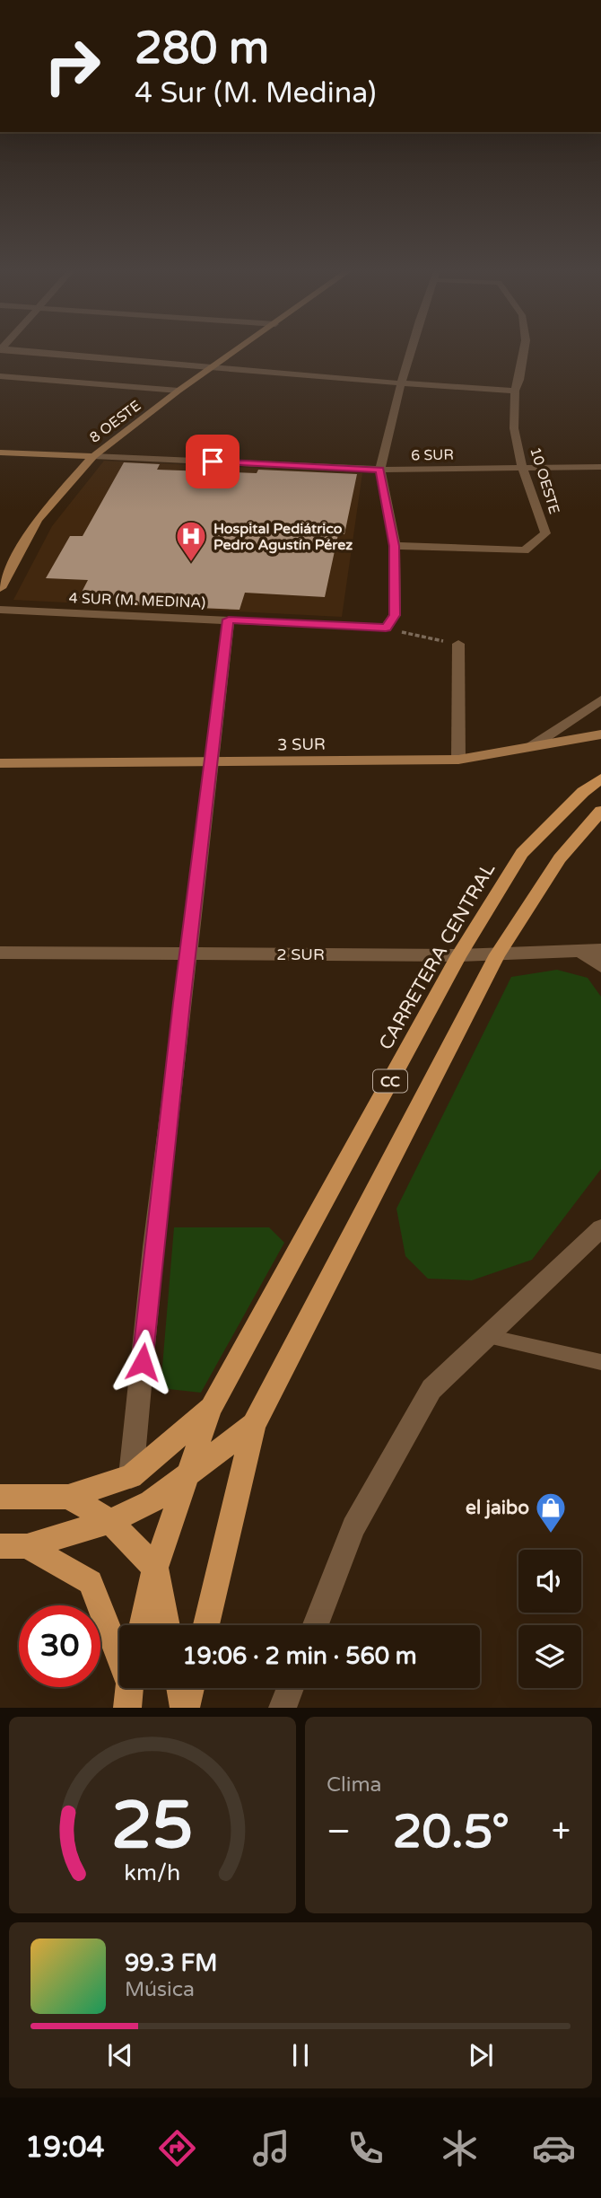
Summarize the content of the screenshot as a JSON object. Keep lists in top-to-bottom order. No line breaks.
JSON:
{"streets":{"main road":["8 OESTE","6 SUR","3 SUR","CARRETERA CENTRAL","CC"],"street":["10 OESTE","4 SUR (M. MEDINA)","2 SUR"]},"crossings":[["8 OESTE","6 SUR"],["6 SUR","10 OESTE"],["2 SUR","CARRETERA CENTRAL"],["2 SUR","CC"],["CARRETERA CENTRAL","CC"]],"places":{"hospital":["Hospital Pediátrico Pedro Agustín Pérez"],"shop":["el jaibo"]},"page":{"turn":["280 m","4 Sur (M. Medina)"],"limit":"30","trip":"19:06 · 2 min · 560 m","tile":"Clima","heat":["−","20.5°","+"],"song":["99.3 FM","Música"],"tabs":"19:04","gauge":["25","km/h"]}}
